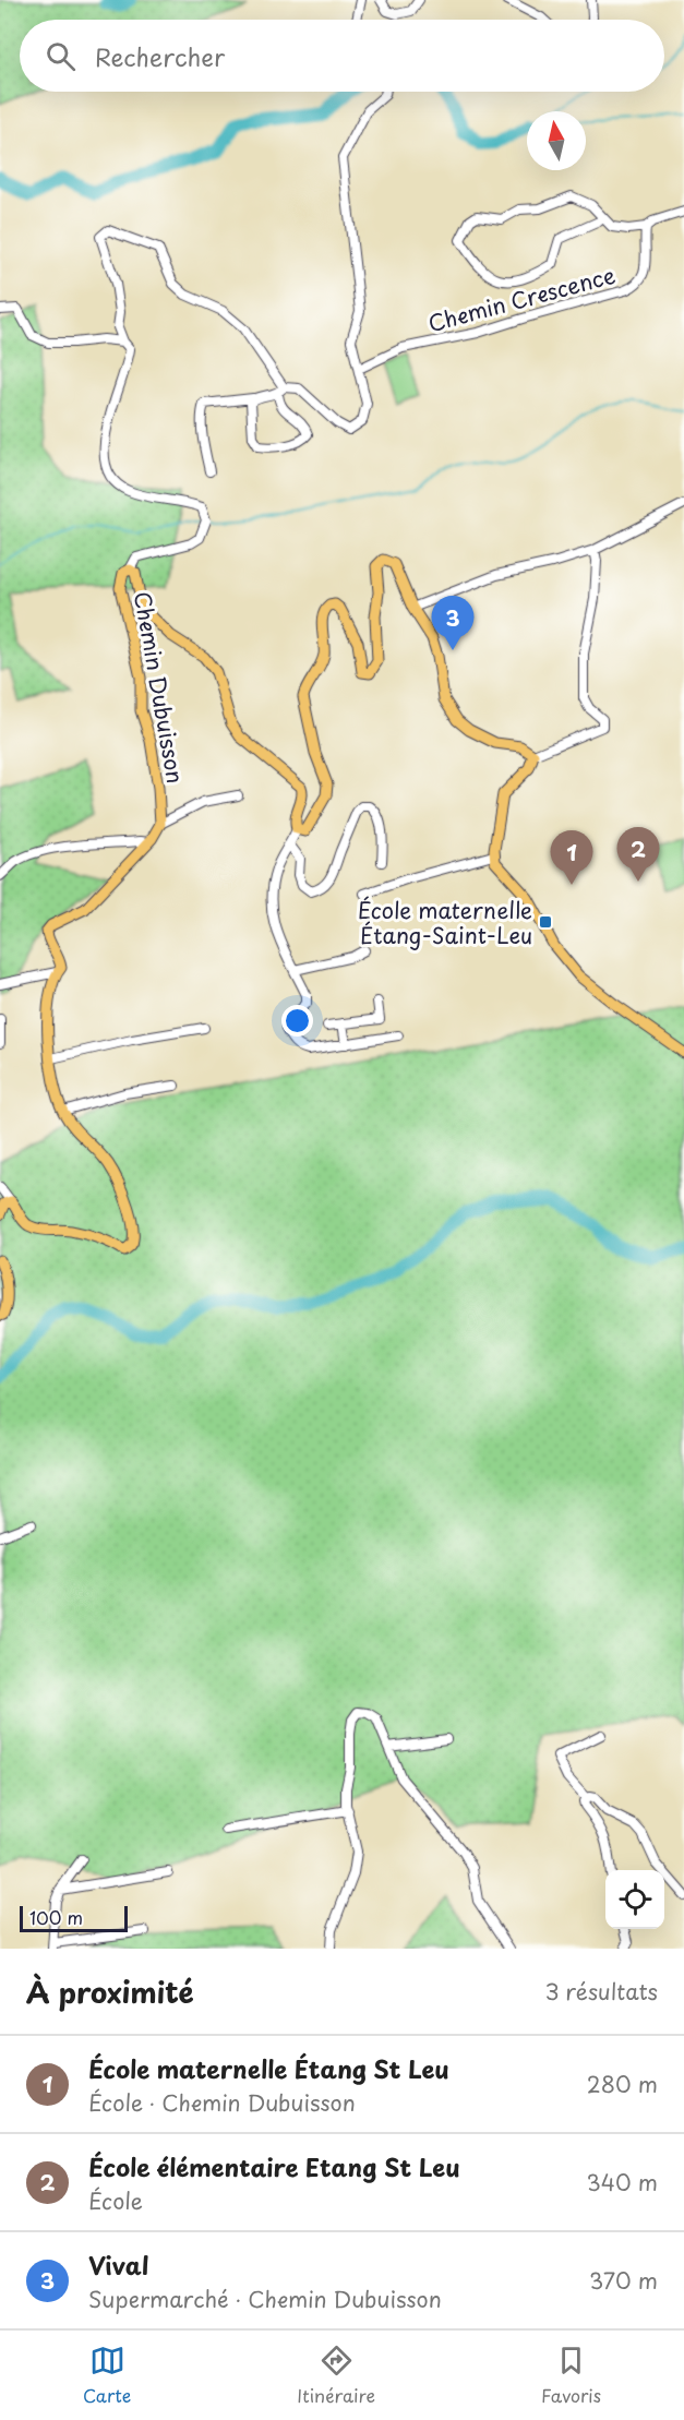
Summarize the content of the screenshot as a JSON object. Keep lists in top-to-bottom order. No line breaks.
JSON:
{"streets":{"main road":["Chemin Dubuisson"],"street":["Chemin Crescence"]},"places":{"transit":["École maternelle Étang-Saint-Leu"]},"scale_bar":"100 m","north":"top","page":{"search":"Rechercher","pins":["3","2","1"],"scale":"100 m","heading":["À proximité","3 résultats"],"list":[{"mark":"1","name":"École maternelle Étang St Leu","note":"École · Chemin Dubuisson","value":"280 m"},{"mark":"2","name":"École élémentaire Etang St Leu","note":"École","value":"340 m"},{"mark":"3","name":"Vival","note":"Supermarché · Chemin Dubuisson","value":"370 m"}],"nav":["Carte","Itinéraire","Favoris"]}}
